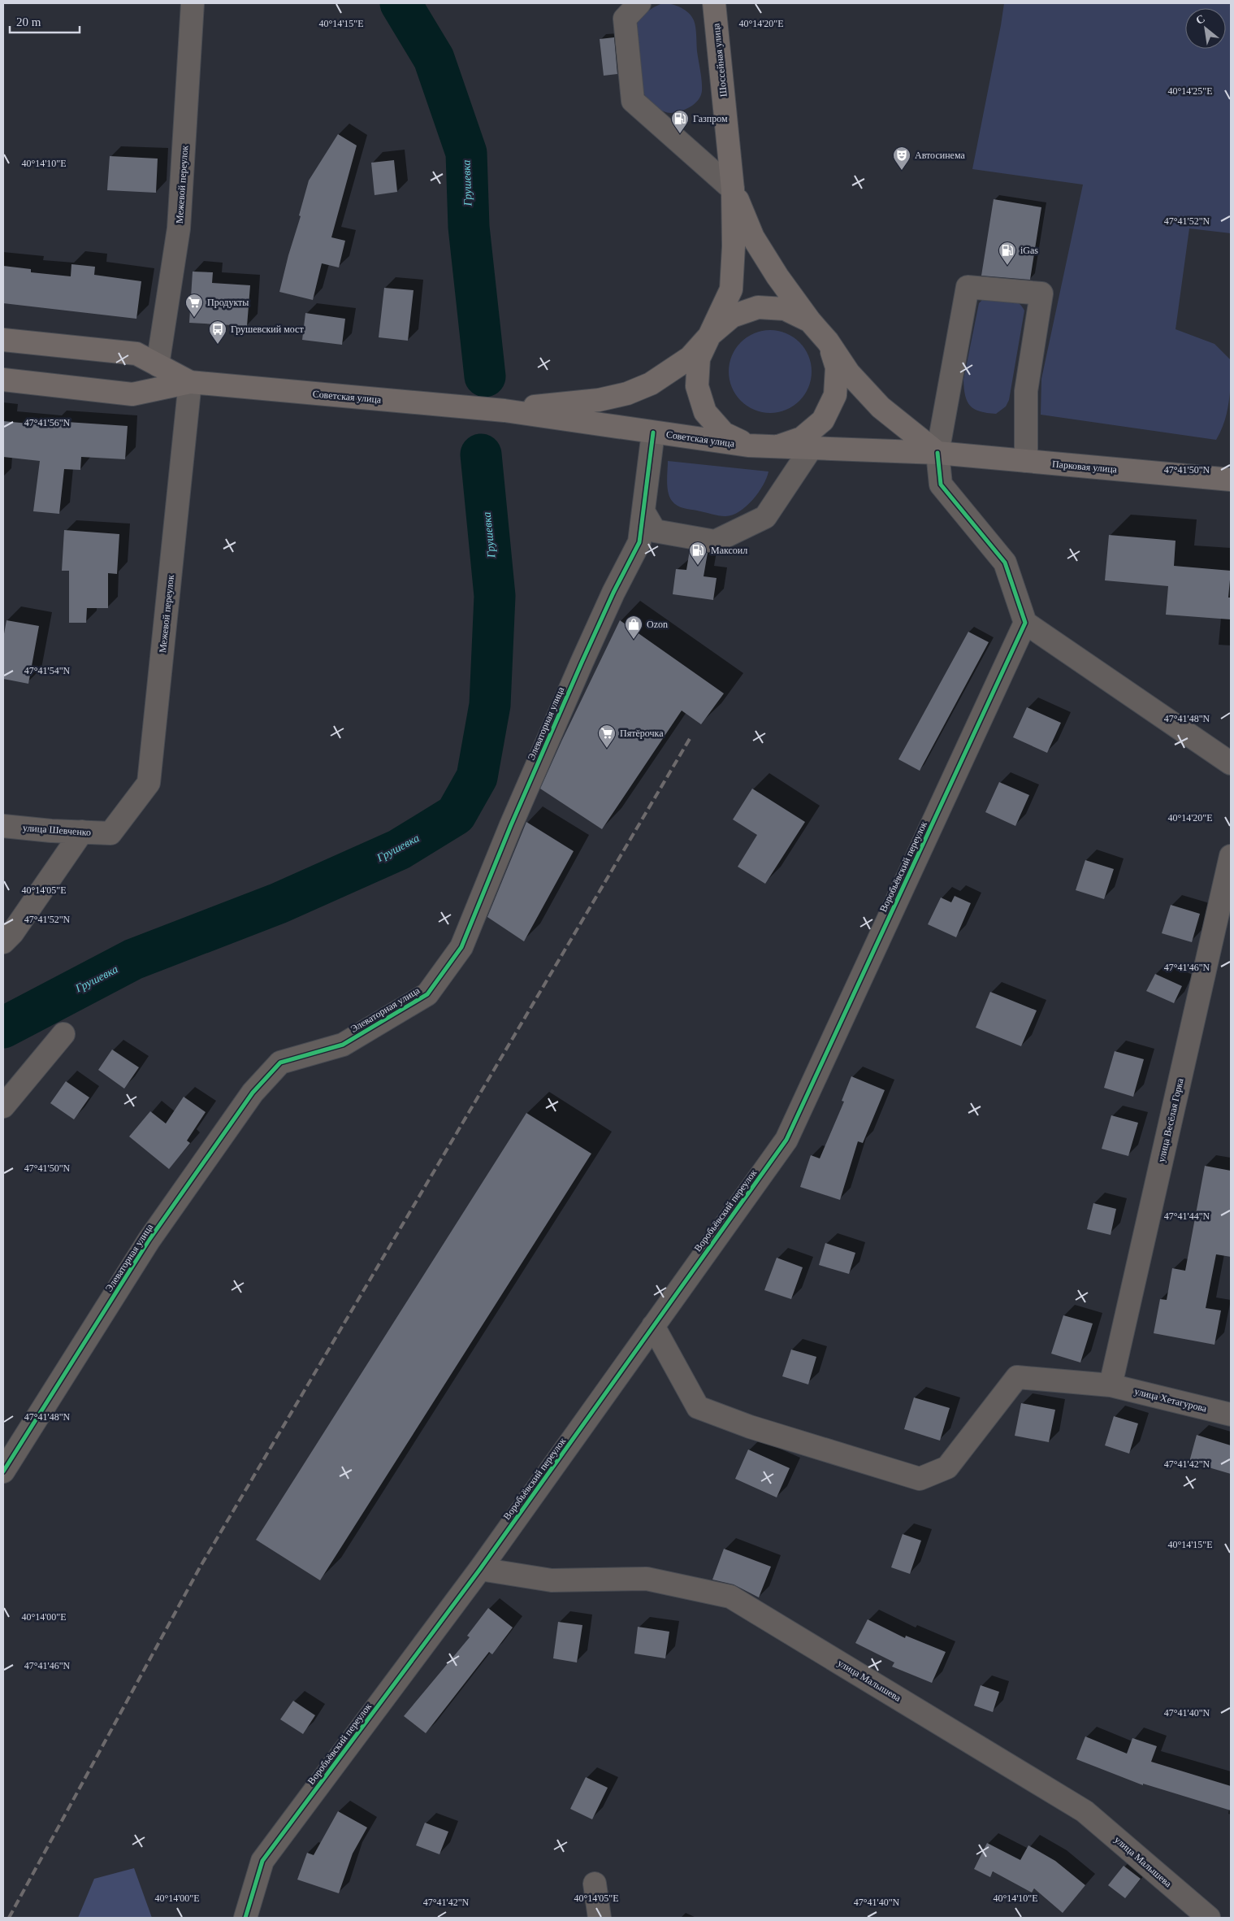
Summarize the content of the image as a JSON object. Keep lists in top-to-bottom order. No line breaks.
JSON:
{"streets":{"main road":["Шоссейная улица","Советская улица","Парковая улица"],"street":["Межевой переулок","Элеваторная улица","улица Шевченко","Воробьёвский переулок","улица Весёлая Горка","улица Хетагурова","улица Малышева"]},"crossings":[["Межевой переулок","Советская улица"],["Межевой переулок","улица Шевченко"],["Советская улица","Парковая улица"],["Советская улица","Элеваторная улица"],["Воробьёвский переулок","улица Хетагурова"],["Воробьёвский переулок","улица Малышева"],["улица Весёлая Горка","улица Хетагурова"]],"water":["Грушевка"],"places":{"fuel station":["Газпром","iGas","Максоил"],"theatre":["Автосинема"],"supermarket":["Продукты","Пятёрочка"],"bus stop":["Грушевский мост"],"shop":["Ozon"]},"scale_bar":"20 m","north":"top left","coordinates":["40°14'15\"E","40°14'20\"E","40°14'25\"E","40°14'10\"E","47°41'52\"N","47°41'56\"N","47°41'50\"N","47°41'54\"N","47°41'48\"N","40°14'05\"E","47°41'46\"N","47°41'44\"N","47°41'42\"N","40°14'00\"E","47°41'40\"N"]}
